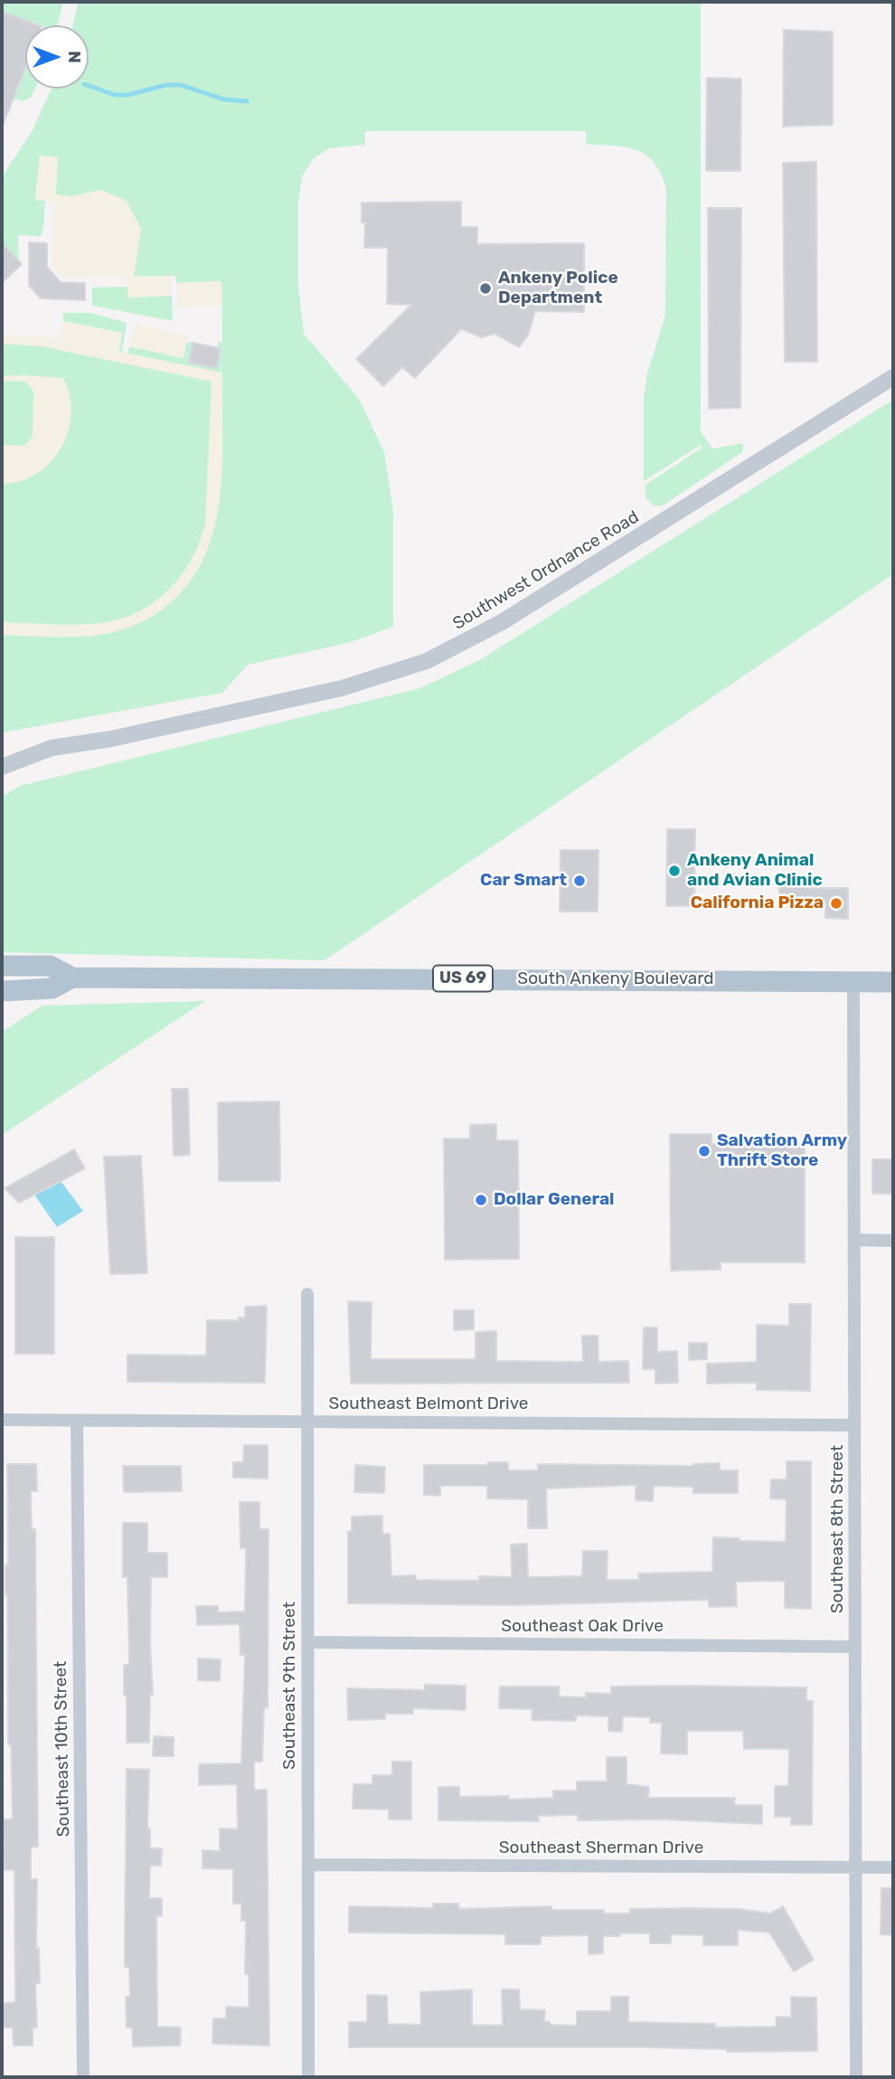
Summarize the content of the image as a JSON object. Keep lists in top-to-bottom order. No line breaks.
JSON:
{"streets":{"main road":["US 69","South Ankeny Boulevard"],"street":["Southwest Ordnance Road","Southeast Belmont Drive","Southeast 8th Street","Southeast Oak Drive","Southeast 9th Street","Southeast 10th Street","Southeast Sherman Drive"]},"crossings":[["South Ankeny Boulevard","Southeast 8th Street"],["Southeast Belmont Drive","Southeast 8th Street"],["Southeast Belmont Drive","Southeast 9th Street"],["Southeast Belmont Drive","Southeast 10th Street"],["Southeast 8th Street","Southeast Oak Drive"],["Southeast 8th Street","Southeast Sherman Drive"],["Southeast Oak Drive","Southeast 9th Street"],["Southeast 9th Street","Southeast Sherman Drive"]],"places":["Ankeny Police Department","Ankeny Animal and Avian Clinic","Car Smart","California Pizza","Salvation Army Thrift Store","Dollar General"],"north":"right"}
